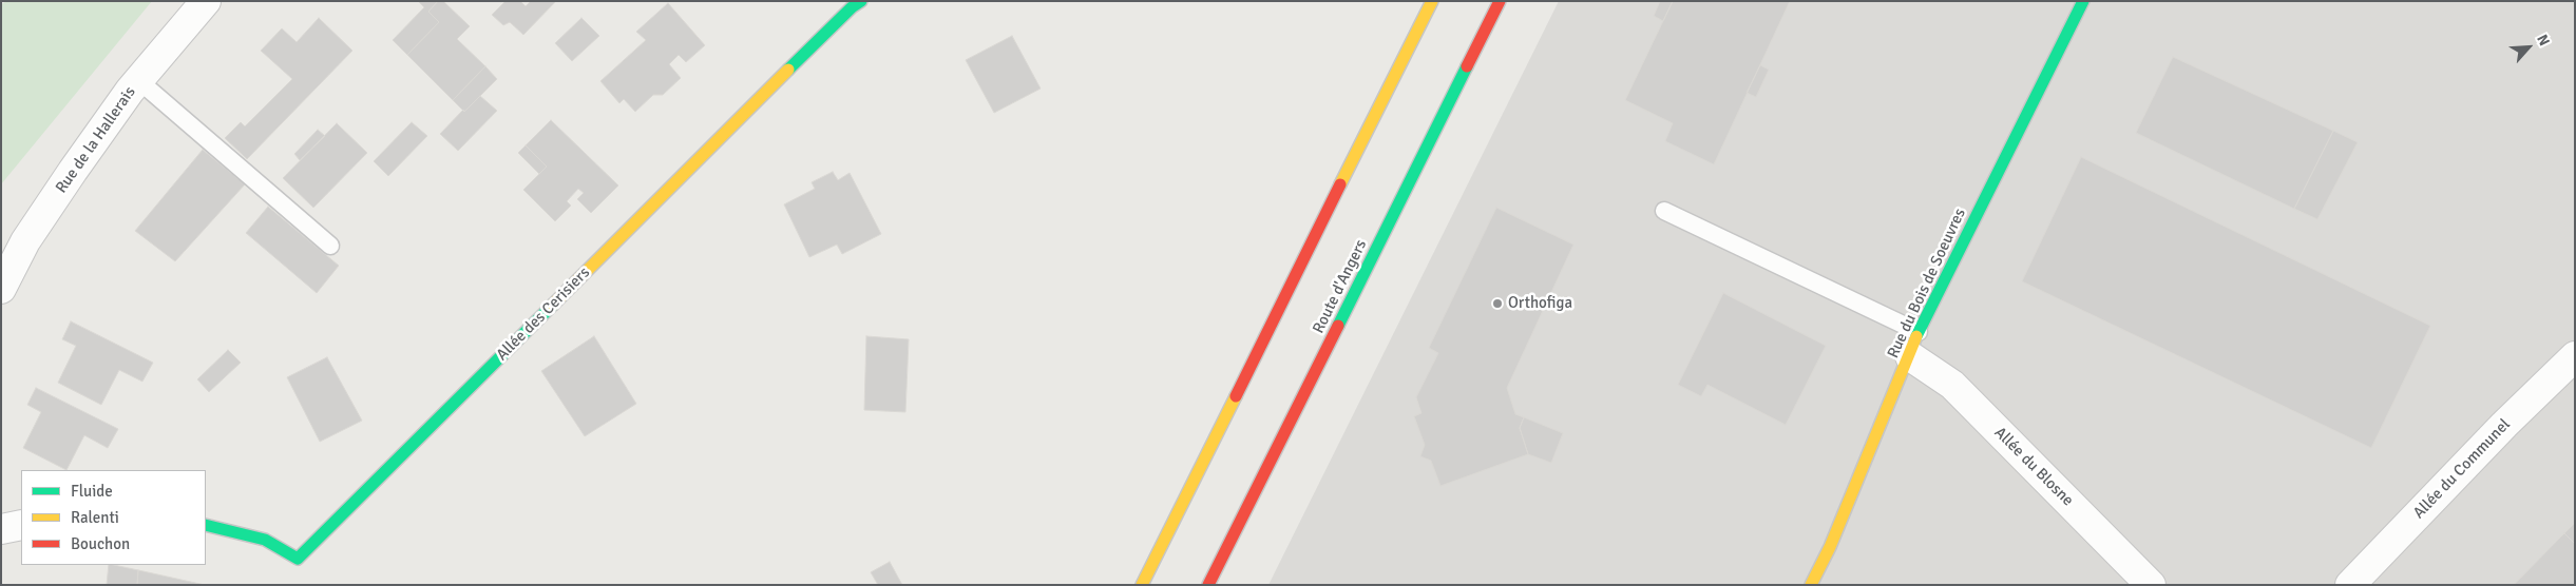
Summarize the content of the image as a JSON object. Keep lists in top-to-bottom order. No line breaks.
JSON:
{"streets":{"main road":["Rue du Bois de Soeuvres","Route d'Angers","Allée des Cerisiers"],"street":["Rue de la Hallerais","Allée du Blosne","Allée du Communel"]},"crossings":[["Rue du Bois de Soeuvres","Allée du Blosne"]],"places":["Orthofiga"],"legend":["Fluide","Ralenti","Bouchon"],"north":"top right"}
